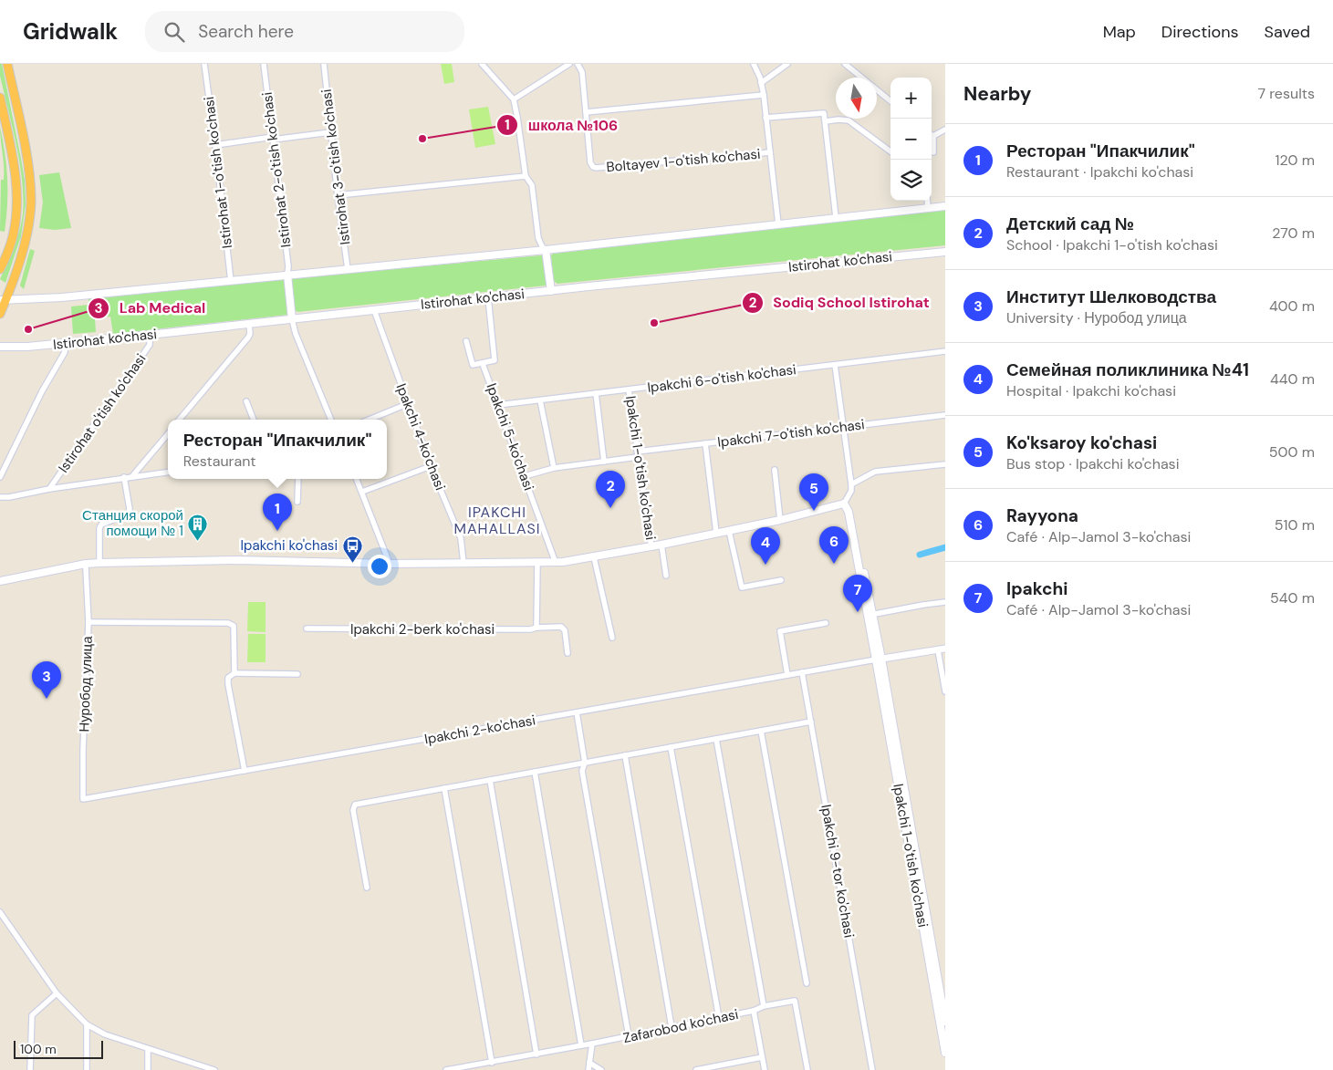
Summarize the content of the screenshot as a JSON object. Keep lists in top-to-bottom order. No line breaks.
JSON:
{"streets":{"main road":["Istirohat ko'chasi","Ipakchi 1-o'tish ko'chasi"],"street":["Boltayev 1-o'tish ko'chasi","Istirohat 3-o'tish ko'chasi","Istirohat 2-o'tish ko'chasi","Istirohat 1-o'tish ko'chasi","Ipakchi 6-o'tish ko'chasi","Istirohat o'tish ko'chasi","Ipakchi 7-o'tish ko'chasi","Ipakchi 4-ko'chasi","Ipakchi 5-ko'chasi","Ipakchi 2-berk ko'chasi","Нуробод улица","Ipakchi 2-ko'chasi","Ipakchi 9-tor ko'chasi","Zafarobod ko'chasi"]},"crossings":[["Istirohat ko'chasi","Istirohat o'tish ko'chasi"],["Istirohat ko'chasi","Ipakchi 4-ko'chasi"],["Ipakchi 6-o'tish ko'chasi","Ipakchi 5-ko'chasi"],["Ipakchi 6-o'tish ko'chasi","Ipakchi 1-o'tish ko'chasi"],["Ipakchi 7-o'tish ko'chasi","Ipakchi 5-ko'chasi"],["Ipakchi 7-o'tish ko'chasi","Ipakchi 1-o'tish ko'chasi"],["Ipakchi 1-o'tish ko'chasi","Ipakchi 2-ko'chasi"],["Нуробод улица","Ipakchi 2-ko'chasi"],["Ipakchi 2-ko'chasi","Ipakchi 9-tor ko'chasi"]],"districts":["IPAKCHI MAHALLASI"],"places":{"other":["школа №106","Sodiq School Istirohat","Lab Medical"],"building":["Станция скорой помощи № 1"],"bus stop":["Ipakchi ko'chasi"]},"scale_bar":"100 m","north":"bottom","page":{"header":"Gridwalk","search":"Search here","nav":["Map","Directions","Saved"],"heading":["Nearby","7 results"],"map_buttons":["+","−"],"list":[{"mark":"1","name":"Ресторан \"Ипакчилик\"","note":"Restaurant · Ipakchi ko'chasi","value":"120 m"},{"mark":"2","name":"Детский сад №","note":"School · Ipakchi 1-o'tish ko'chasi","value":"270 m"},{"mark":"3","name":"Институт Шелководства","note":"University · Нуробод улица","value":"400 m"},{"mark":"4","name":"Семейная поликлиника №41","note":"Hospital · Ipakchi ko'chasi","value":"440 m"},{"mark":"5","name":"Ko'ksaroy ko'chasi","note":"Bus stop · Ipakchi ko'chasi","value":"500 m"},{"mark":"6","name":"Rayyona","note":"Café · Alp-Jamol 3-ko'chasi","value":"510 m"},{"mark":"7","name":"Ipakchi","note":"Café · Alp-Jamol 3-ko'chasi","value":"540 m"}],"popup":["Ресторан \"Ипакчилик\"","Restaurant"],"pins":["2","5","1","6","4","7","3"],"scale":"100 m"}}
